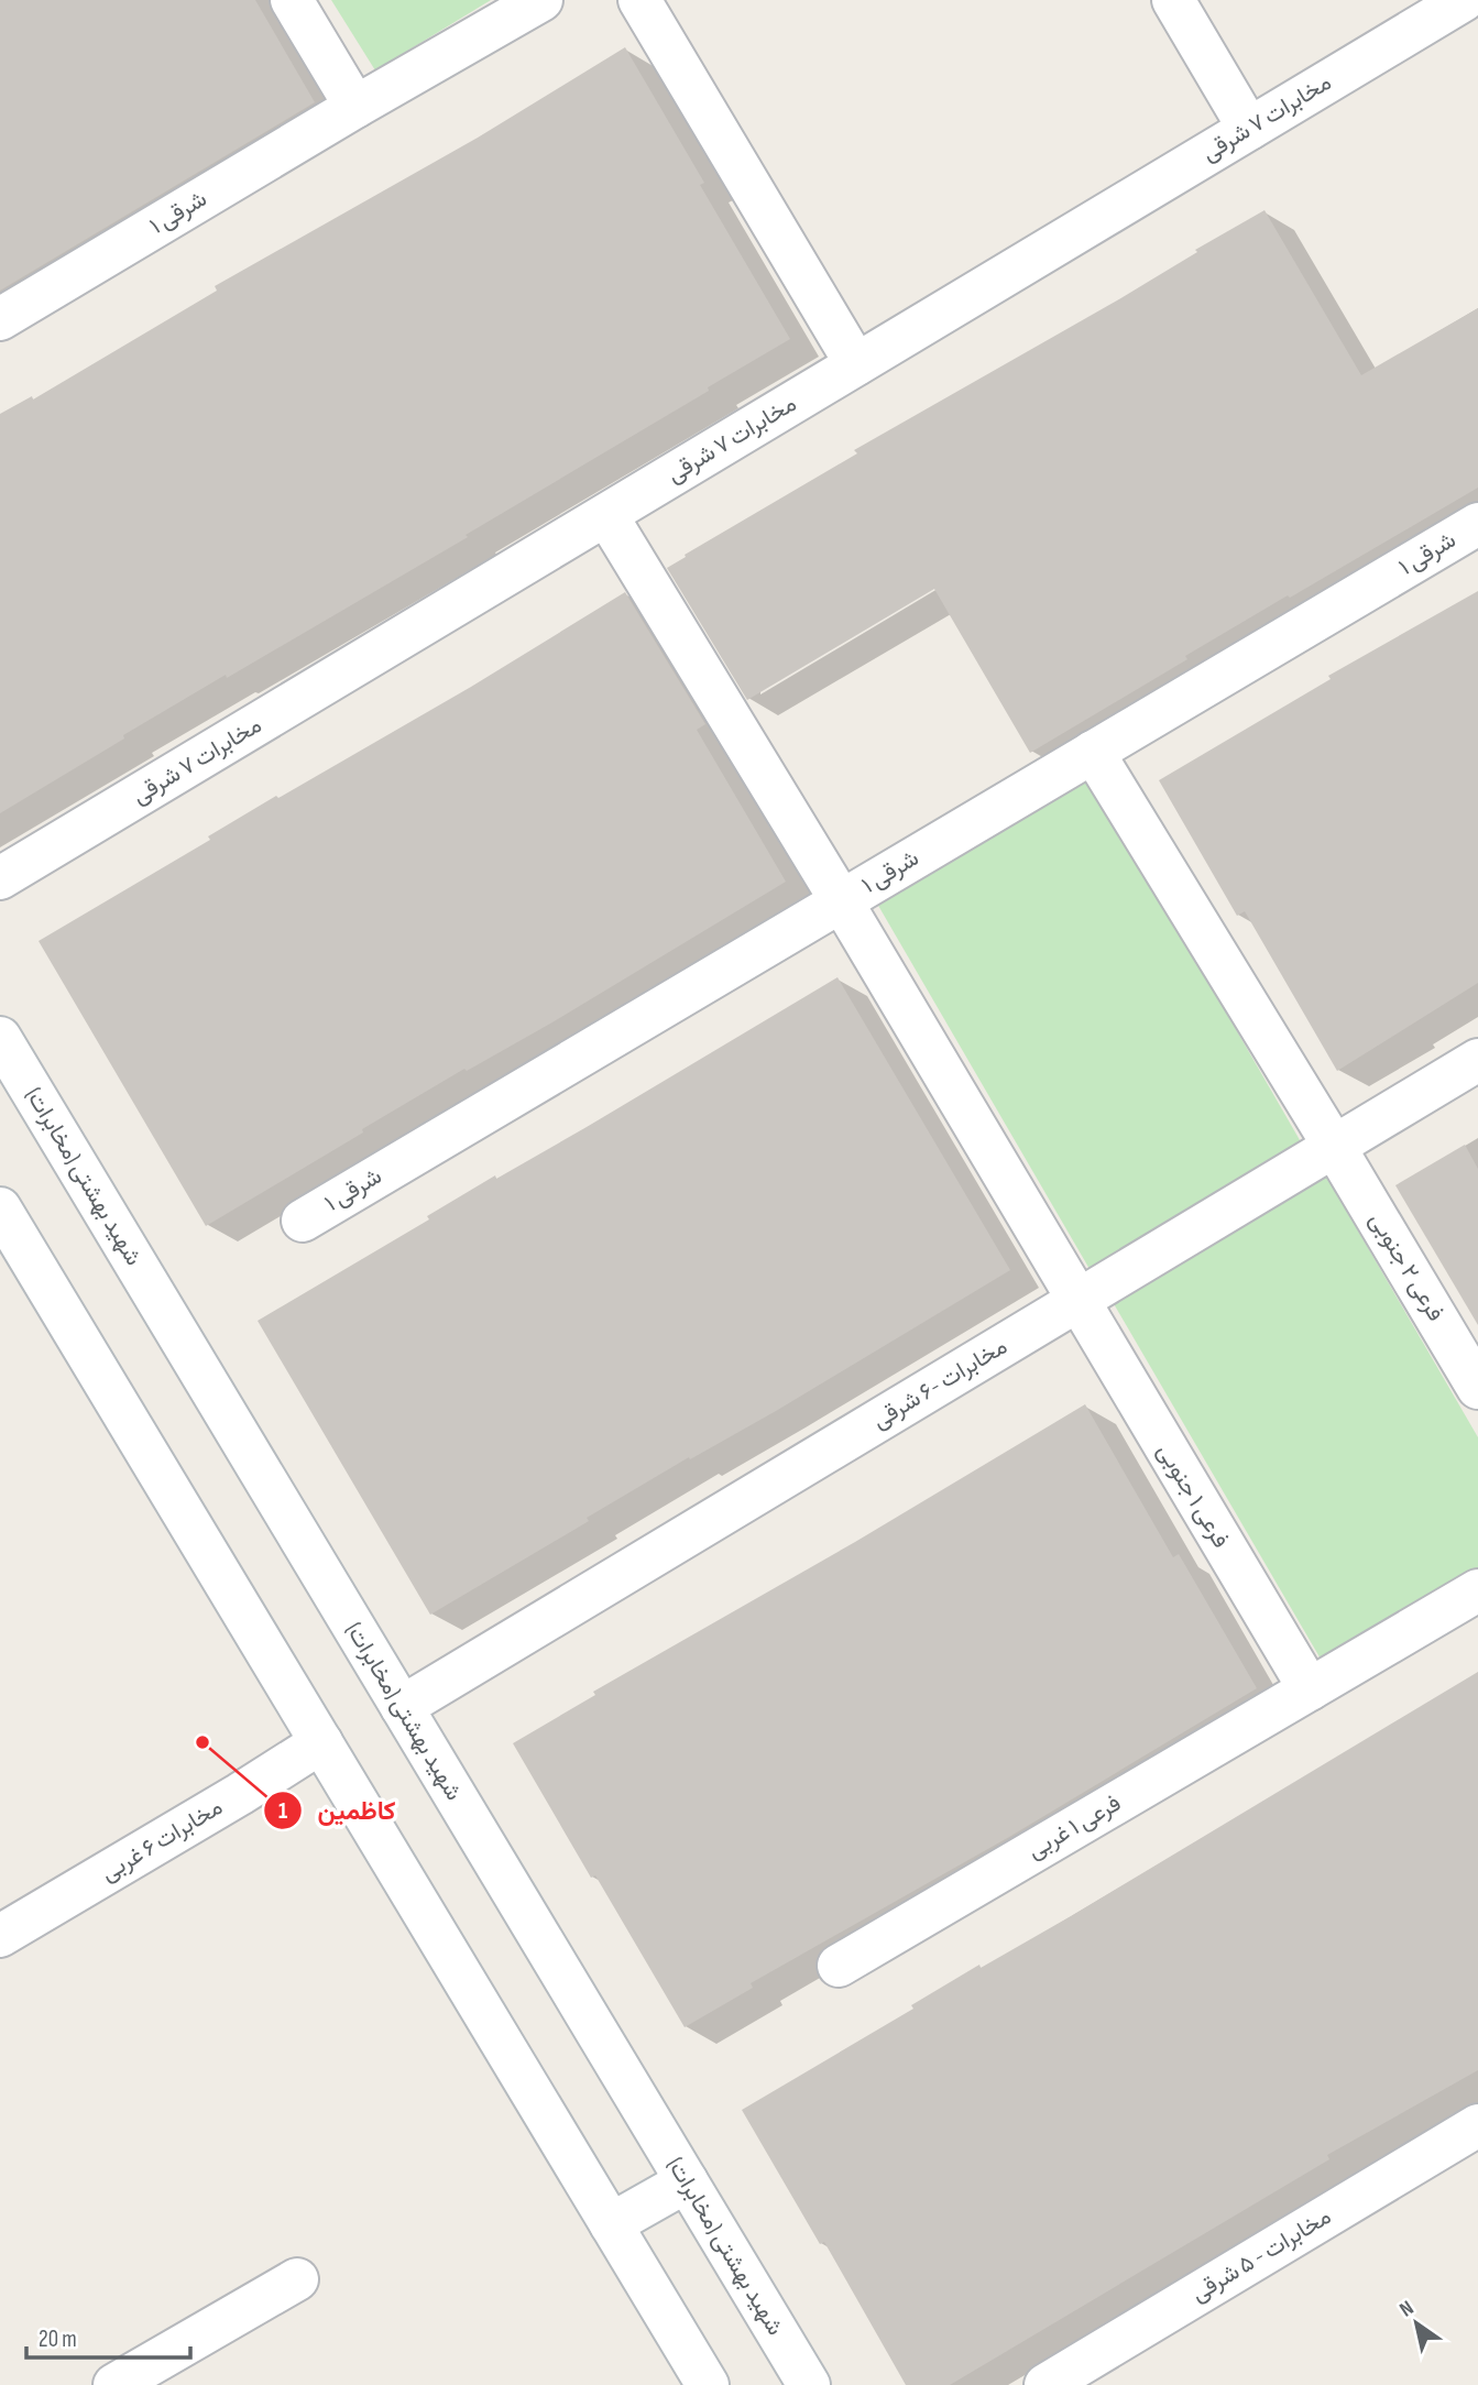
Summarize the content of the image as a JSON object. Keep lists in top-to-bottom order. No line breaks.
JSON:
{"streets":{"street":["مخابرات ۷ شرقی","شرقی ۱","شهید بهشتی (مخابرات)","فرعی ۲ جنوبی","مخابرات -۶ شرقی","فرعی ۱ جنوبی","فرعی ۱ غربی","مخابرات ۶ غربی","مخابرات - ۵ شرقی"]},"crossings":[["مخابرات ۷ شرقی","فرعی ۱ جنوبی"],["شرقی ۱","فرعی ۲ جنوبی"],["شرقی ۱","فرعی ۱ جنوبی"],["شهید بهشتی (مخابرات)","مخابرات -۶ شرقی"],["فرعی ۲ جنوبی","مخابرات -۶ شرقی"],["مخابرات -۶ شرقی","فرعی ۱ جنوبی"],["فرعی ۱ جنوبی","فرعی ۱ غربی"]],"places":["کاظمین"],"scale_bar":"20 m","north":"top left"}
